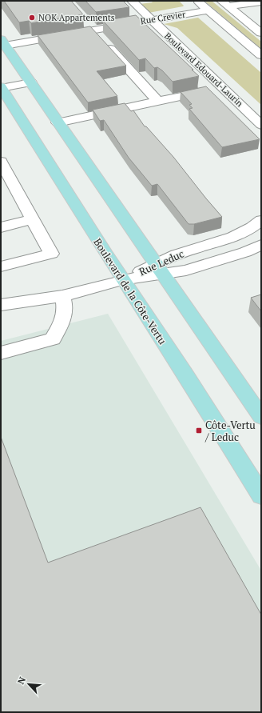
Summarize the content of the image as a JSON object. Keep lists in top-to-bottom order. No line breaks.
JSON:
{"streets":{"main road":["Boulevard de la Côte-Vertu"],"street":["Rue Crevier","Boulevard Edouard-Laurin","Rue Leduc"]},"crossings":[["Rue Crevier","Boulevard Edouard-Laurin"],["Rue Leduc","Boulevard de la Côte-Vertu"]],"places":{"other":["NOK Appartements"],"transit":["Côte-Vertu / Leduc"]},"north":"top left"}
